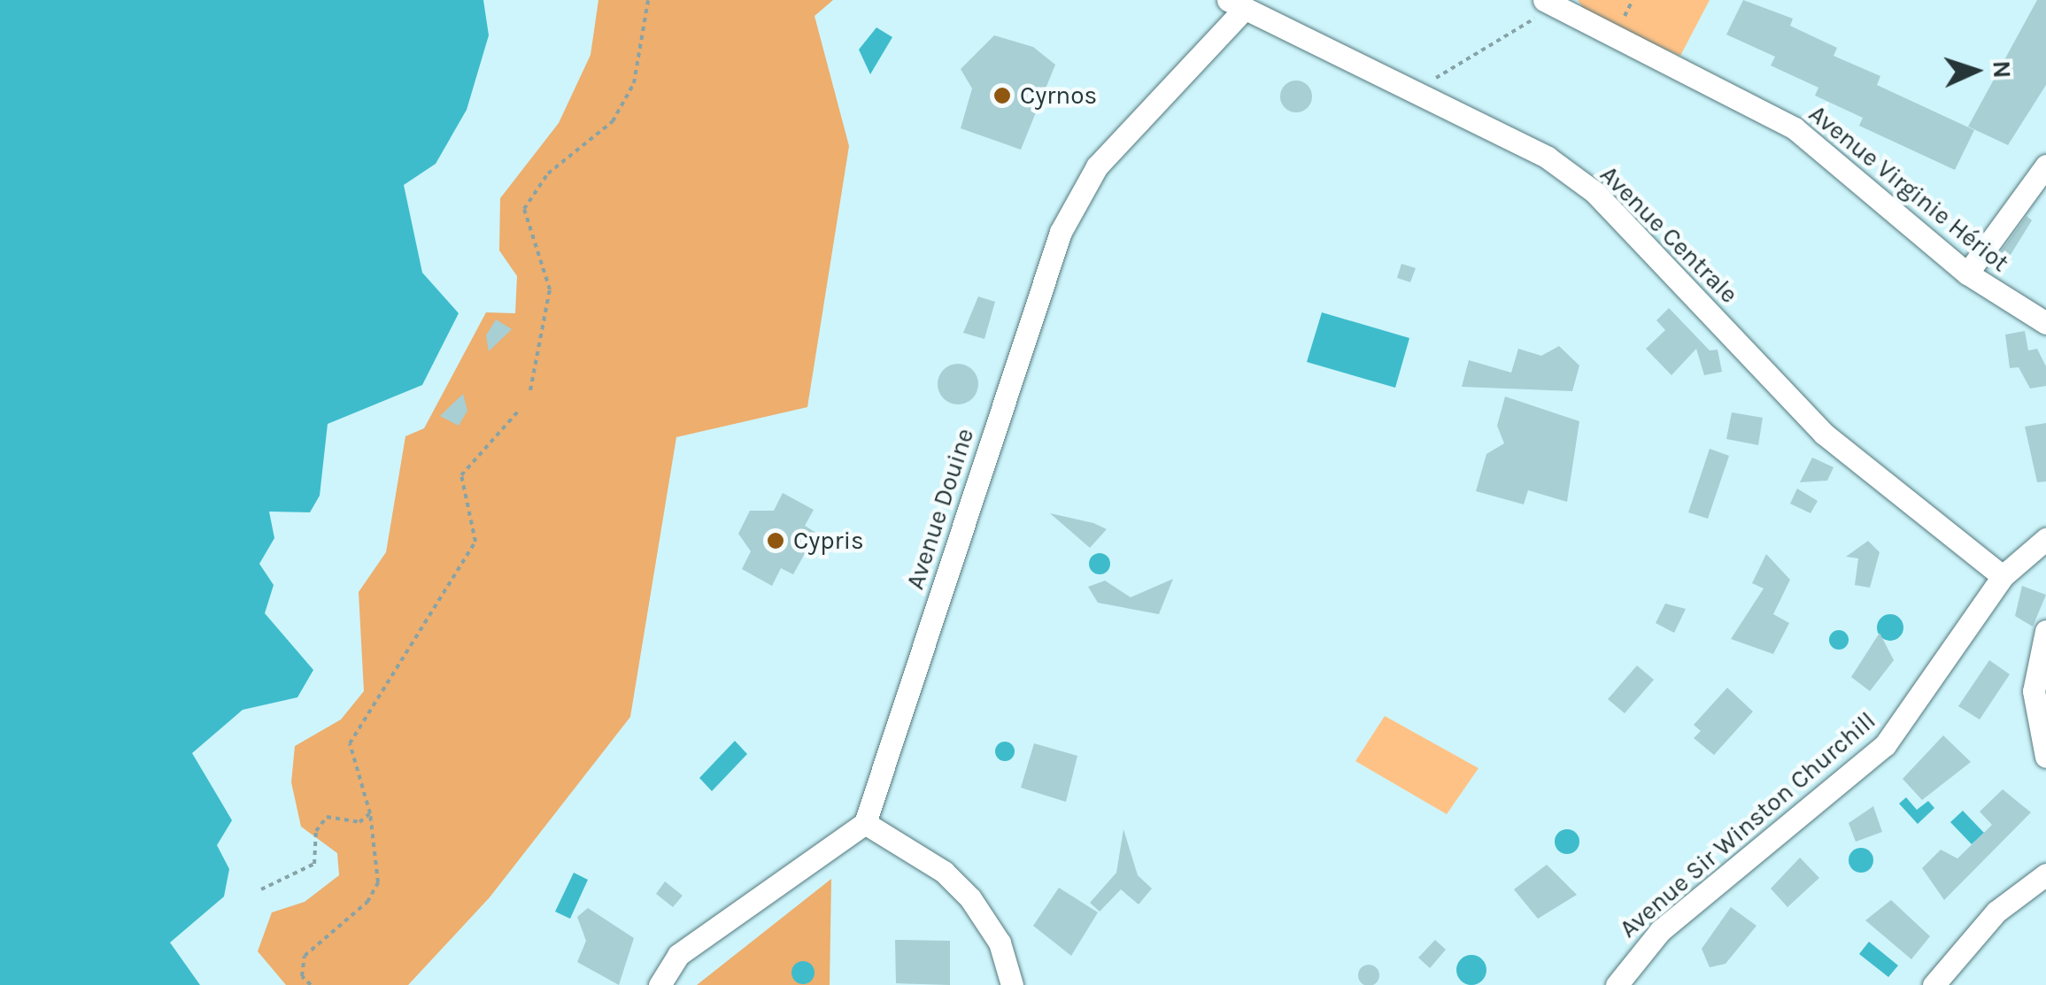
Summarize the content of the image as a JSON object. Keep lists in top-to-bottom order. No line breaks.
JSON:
{"streets":{"street":["Avenue Virginie Hériot","Avenue Centrale","Avenue Douine","Avenue Sir Winston Churchill"]},"crossings":[["Avenue Centrale","Avenue Douine"],["Avenue Centrale","Avenue Sir Winston Churchill"]],"places":["Cyrnos","Cypris"],"north":"right"}
